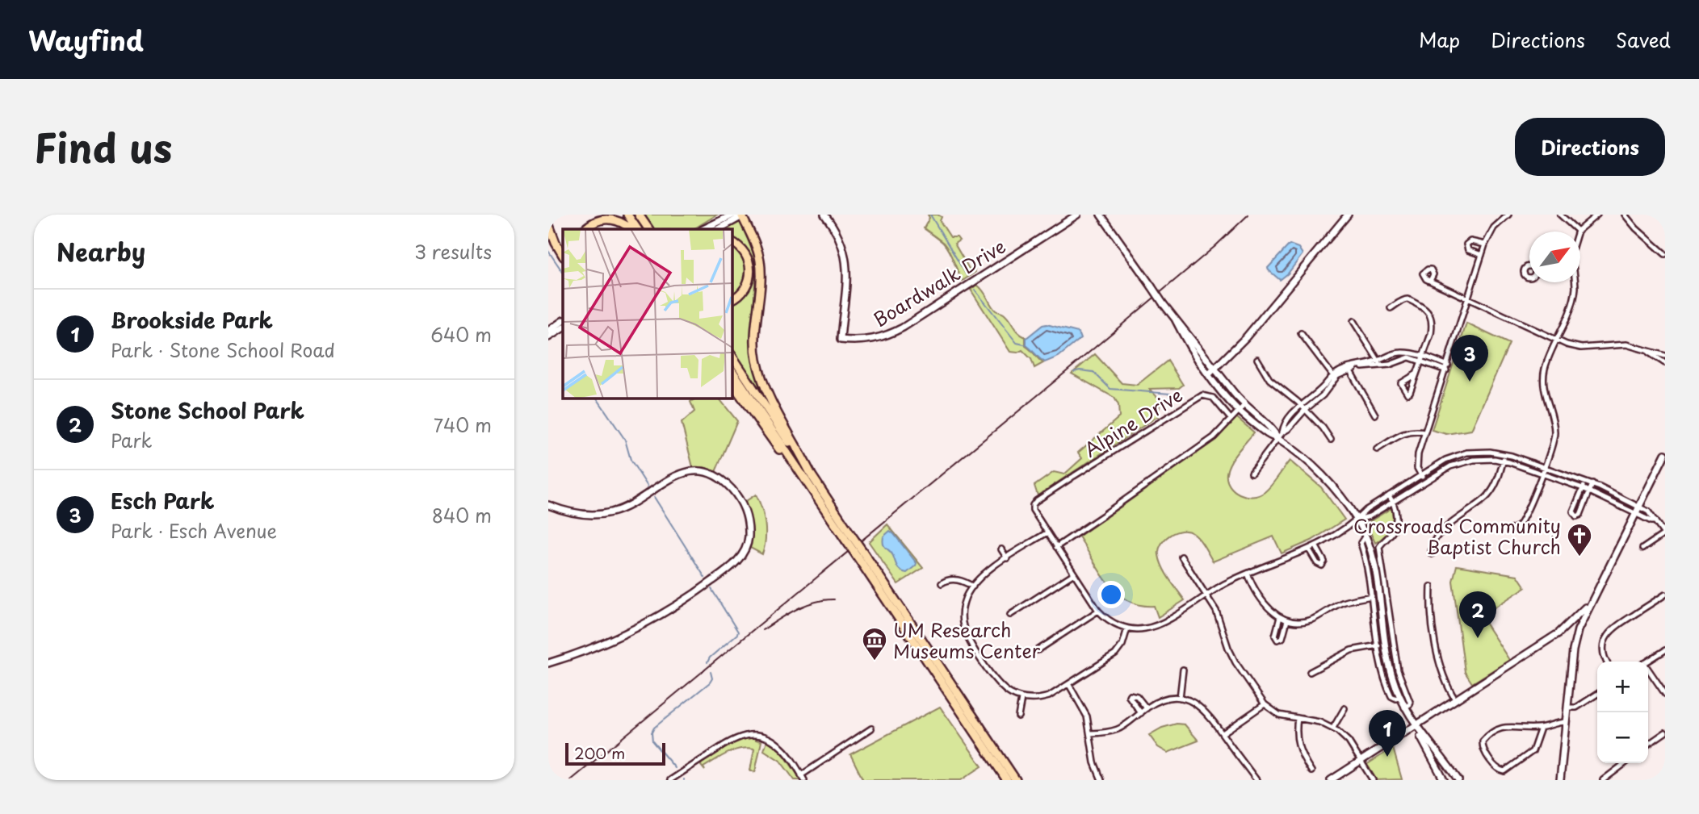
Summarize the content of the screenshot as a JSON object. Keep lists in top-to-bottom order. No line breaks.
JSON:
{"streets":{"main road":["Boardwalk Drive"],"street":["Alpine Drive"]},"places":{"church":["Crossroads Community Baptist Church"],"museum":["UM Research Museums Center"]},"scale_bar":"200 m","north":"top right","page":{"header":"Wayfind","nav":["Map","Directions","Saved"],"title":"Find us","buttons":"Directions","heading":["Nearby","3 results"],"list":[{"mark":"1","name":"Brookside Park","note":"Park · Stone School Road","value":"640 m"},{"mark":"2","name":"Stone School Park","note":"Park","value":"740 m"},{"mark":"3","name":"Esch Park","note":"Park · Esch Avenue","value":"840 m"}],"pins":["3","2","1"],"map_buttons":["+","−"],"scale":"200 m"}}
